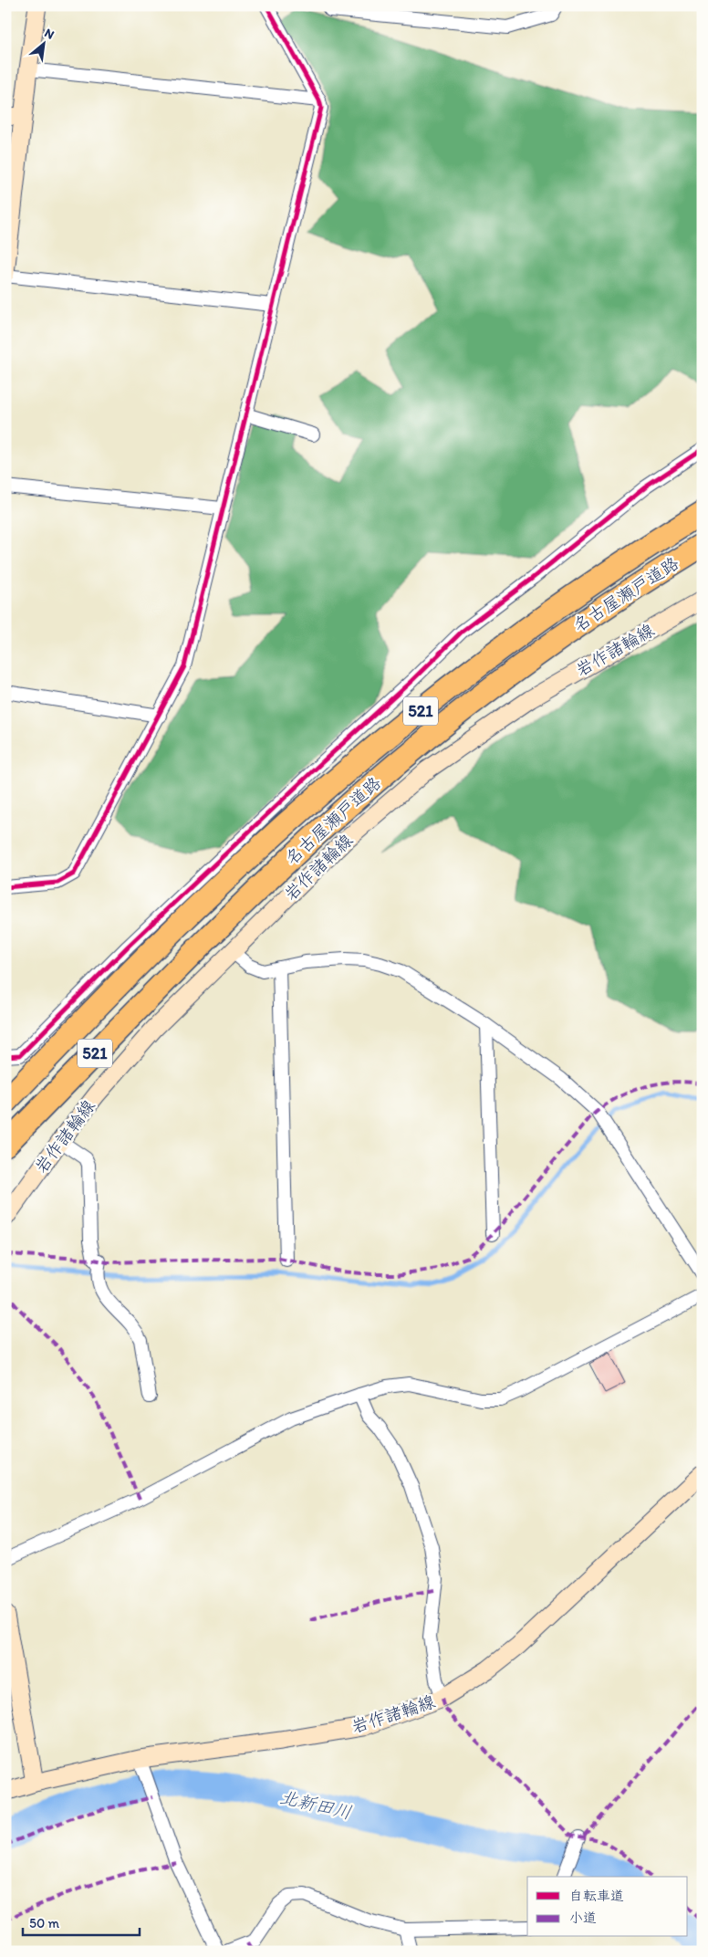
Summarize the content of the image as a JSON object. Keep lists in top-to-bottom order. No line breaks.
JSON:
{"streets":{"highway":["名古屋瀬戸道路","521"],"main road":["岩作諸輪線"]},"water":["北新田川"],"legend":["自転車道","小道"],"scale_bar":"50 m","north":"top right"}
